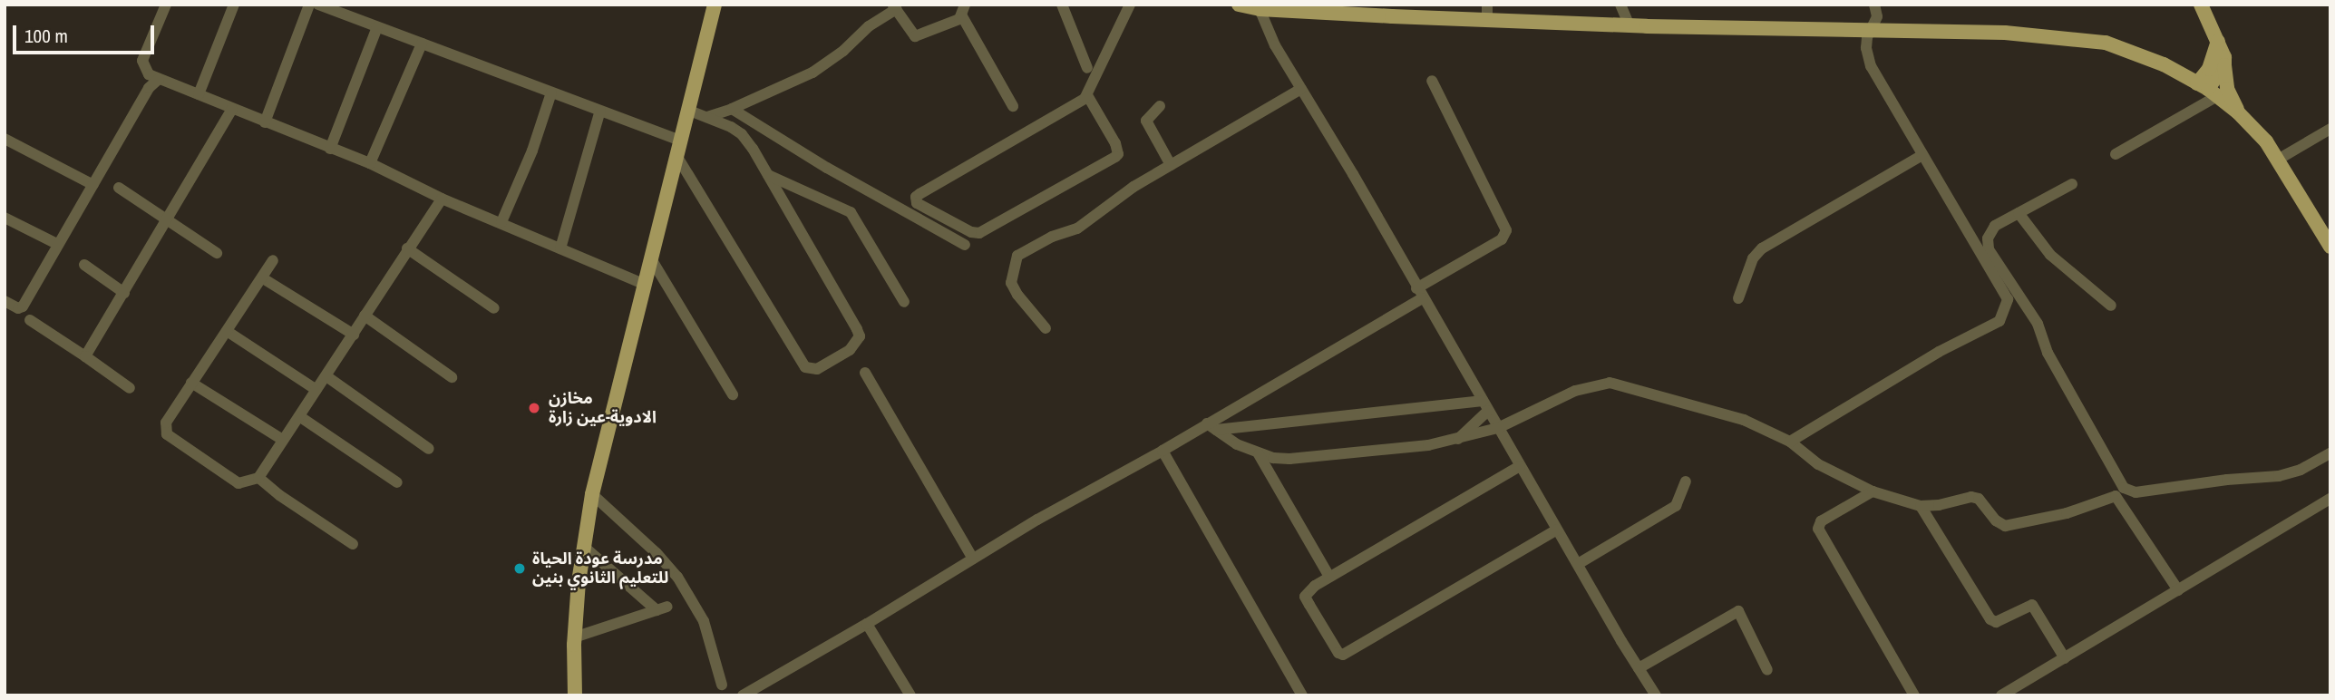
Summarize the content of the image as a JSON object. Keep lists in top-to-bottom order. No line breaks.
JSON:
{"places":["مخازن الادوية-عين زارة","مدرسة عودة الحياة للتعليم الثانوي بنين"],"scale_bar":"100 m"}
